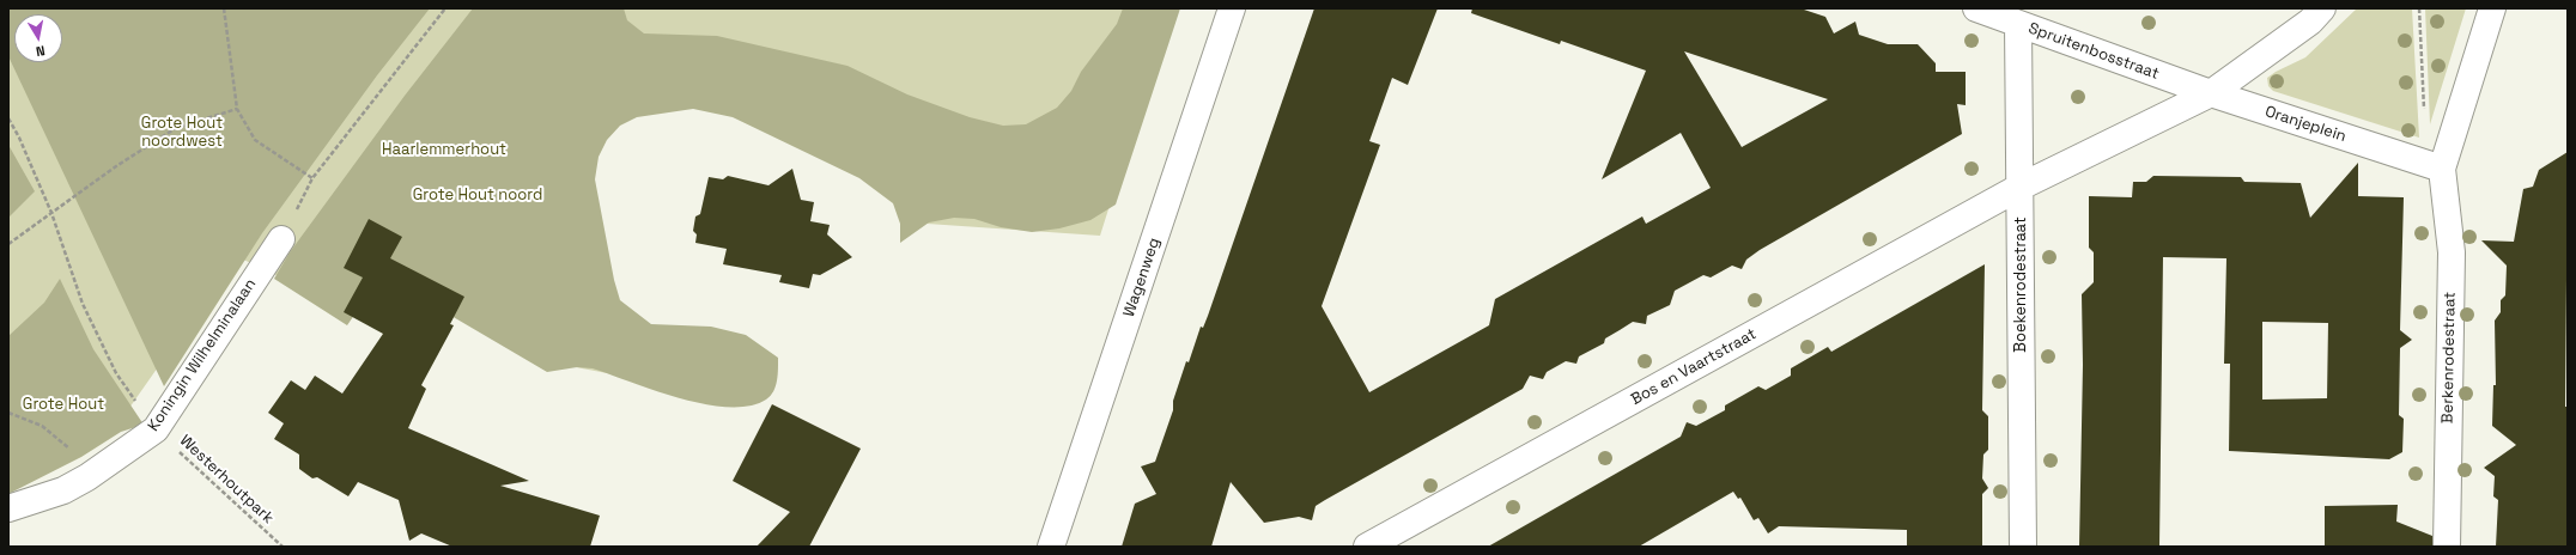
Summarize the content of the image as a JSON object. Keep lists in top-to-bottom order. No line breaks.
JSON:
{"streets":{"street":["Spruitenbosstraat","Oranjeplein","Wagenweg","Boekenrodestraat","Koningin Wilhelminalaan","Berkenrodestraat","Bos en Vaartstraat"],"path":["Westerhoutpark"]},"crossings":[["Spruitenbosstraat","Oranjeplein"],["Spruitenbosstraat","Boekenrodestraat"],["Oranjeplein","Berkenrodestraat"],["Boekenrodestraat","Bos en Vaartstraat"],["Koningin Wilhelminalaan","Westerhoutpark"]],"parks":["Grote Hout noordwest","Haarlemmerhout","Grote Hout noord","Grote Hout"],"north":"bottom"}
